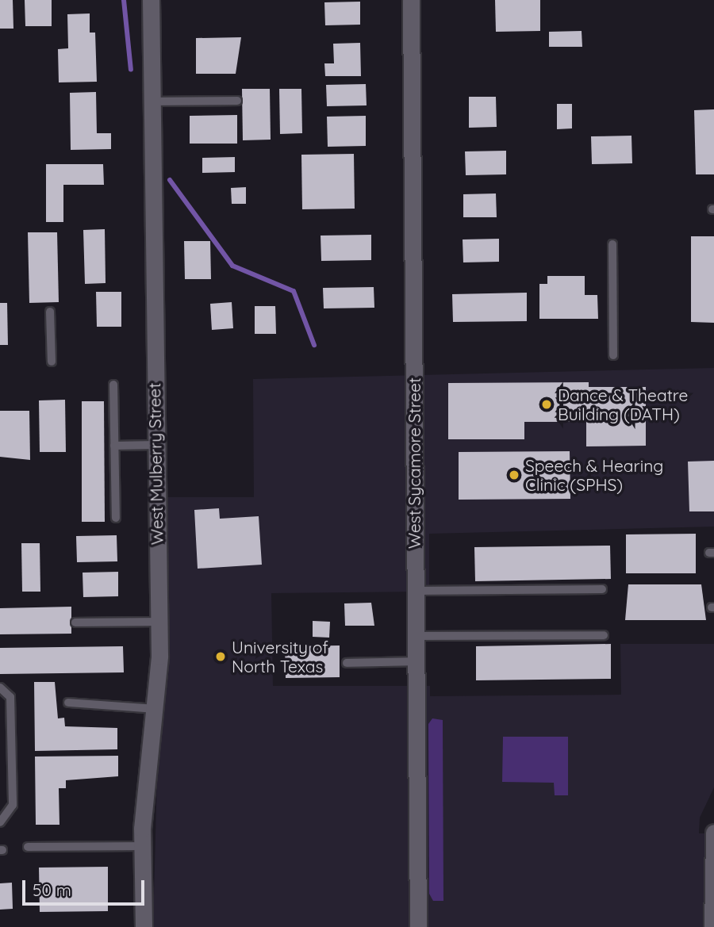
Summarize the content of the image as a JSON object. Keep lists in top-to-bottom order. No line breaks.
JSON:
{"streets":{"street":["West Sycamore Street","West Mulberry Street"]},"places":["Dance & Theatre Building (DATH)","Speech & Hearing Clinic (SPHS)","University of North Texas"],"scale_bar":"50 m"}
